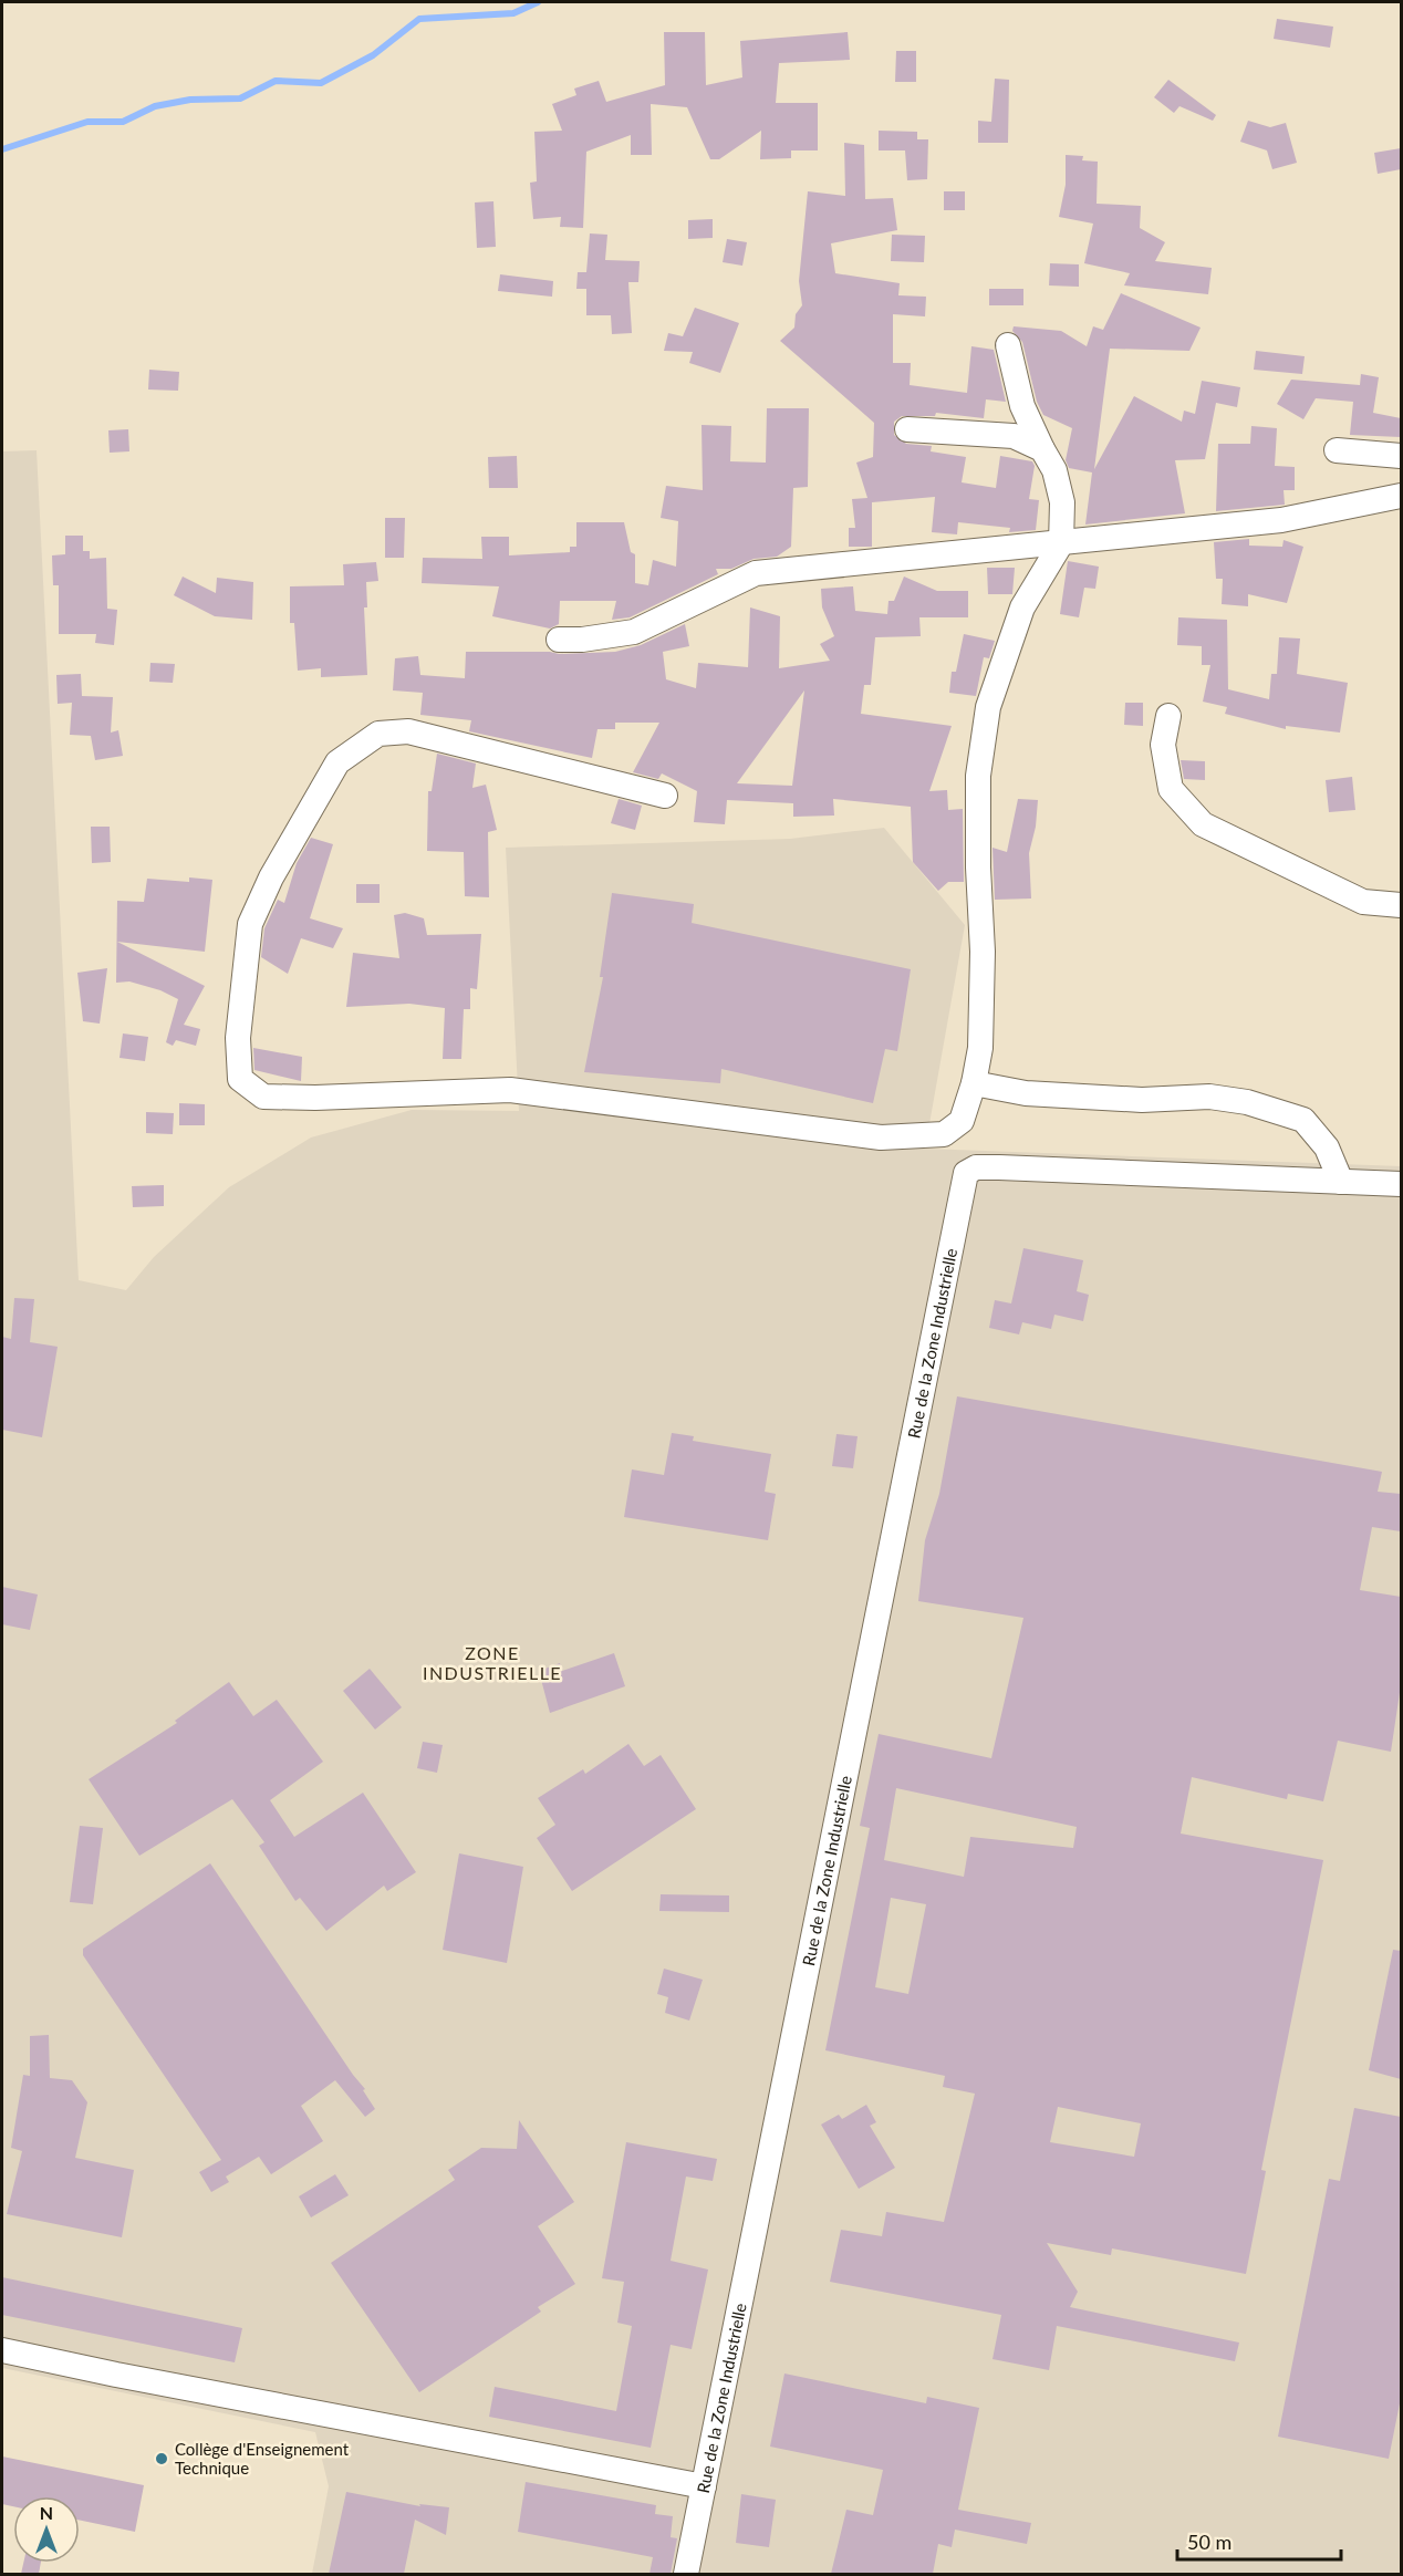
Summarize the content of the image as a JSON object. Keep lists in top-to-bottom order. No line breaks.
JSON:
{"streets":{"street":["Rue de la Zone Industrielle"]},"districts":["ZONE INDUSTRIELLE"],"places":["Collège d'Enseignement Technique"],"scale_bar":"50 m","north":"top"}
